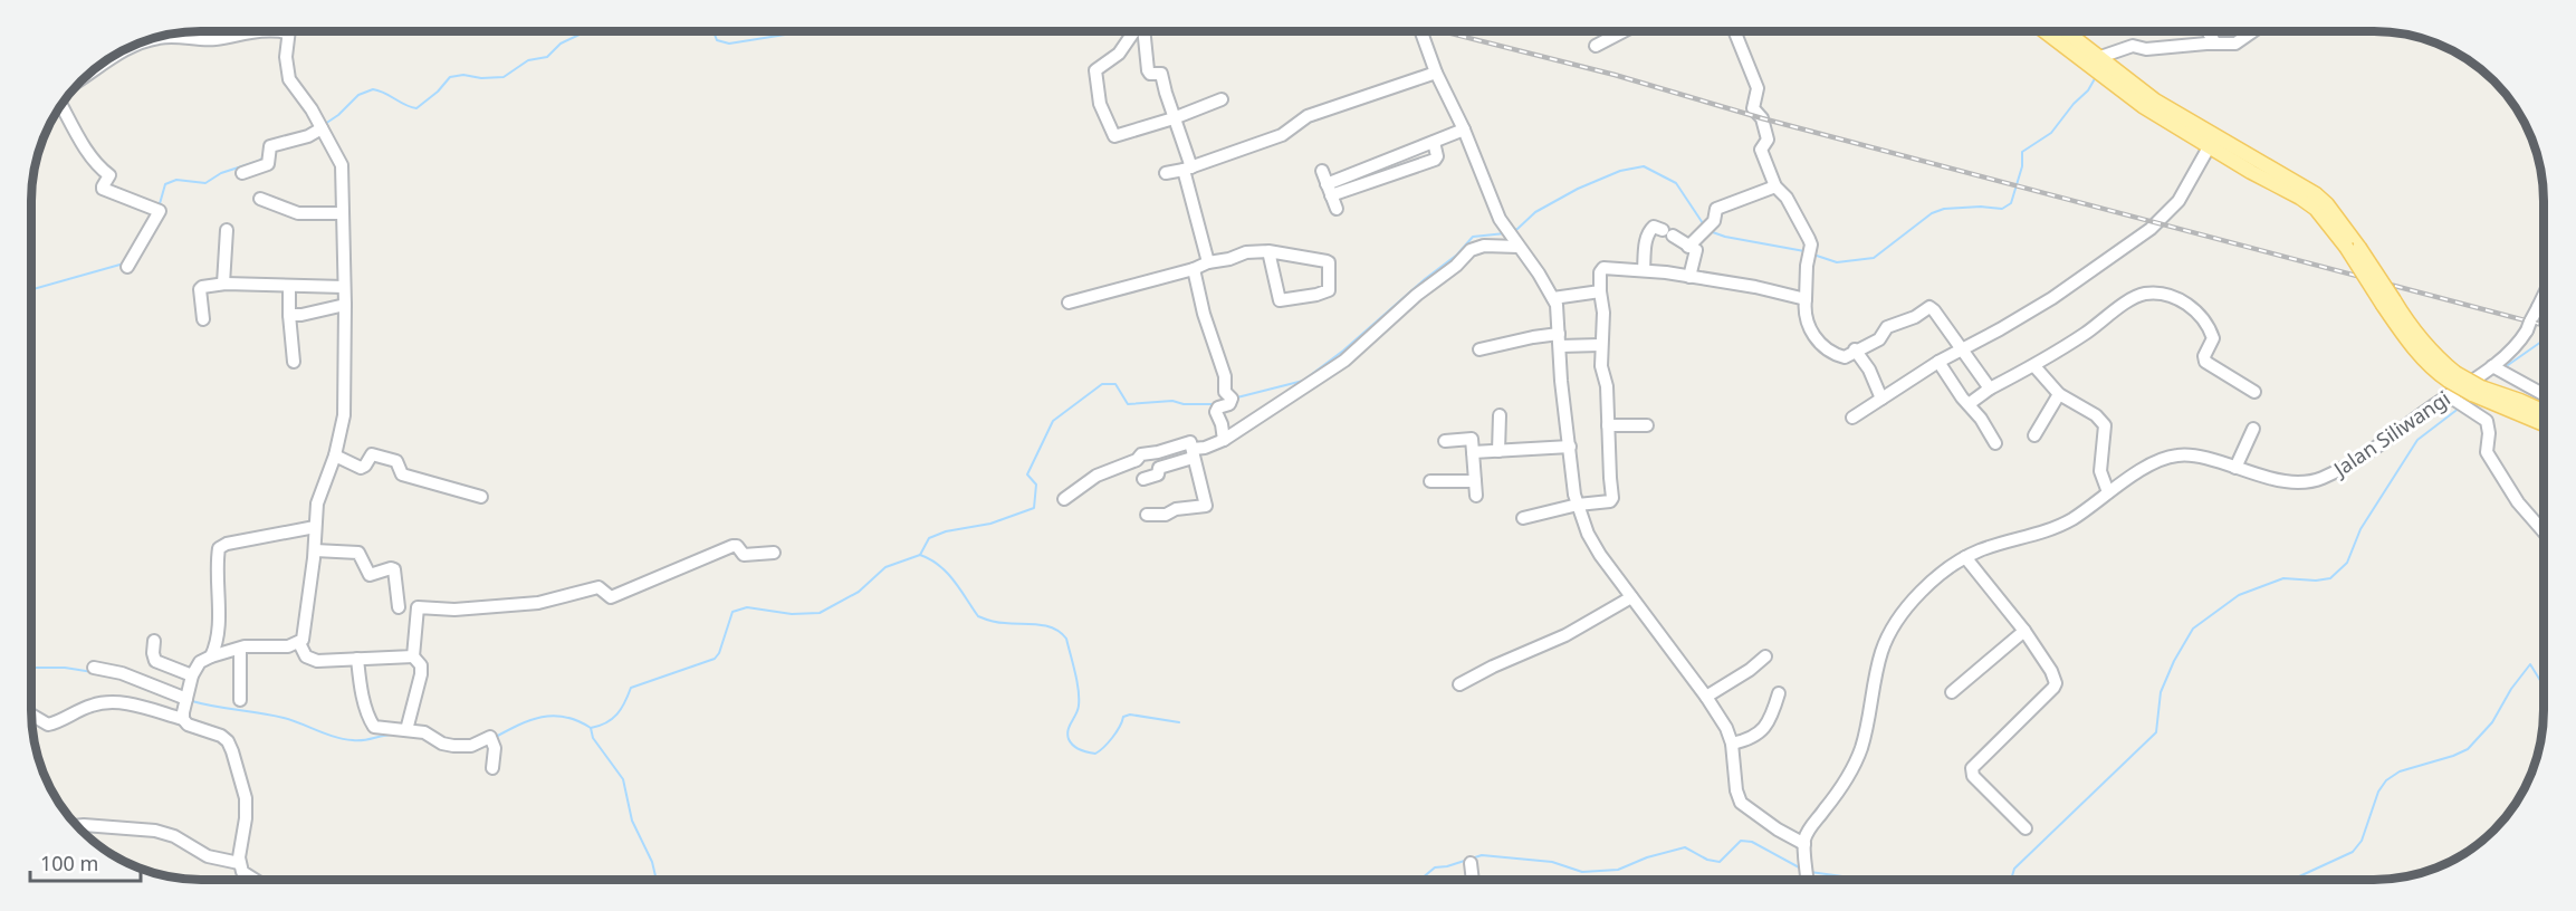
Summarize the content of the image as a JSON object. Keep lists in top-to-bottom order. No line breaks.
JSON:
{"streets":{"street":["Jalan Siliwangi"]},"scale_bar":"100 m"}
